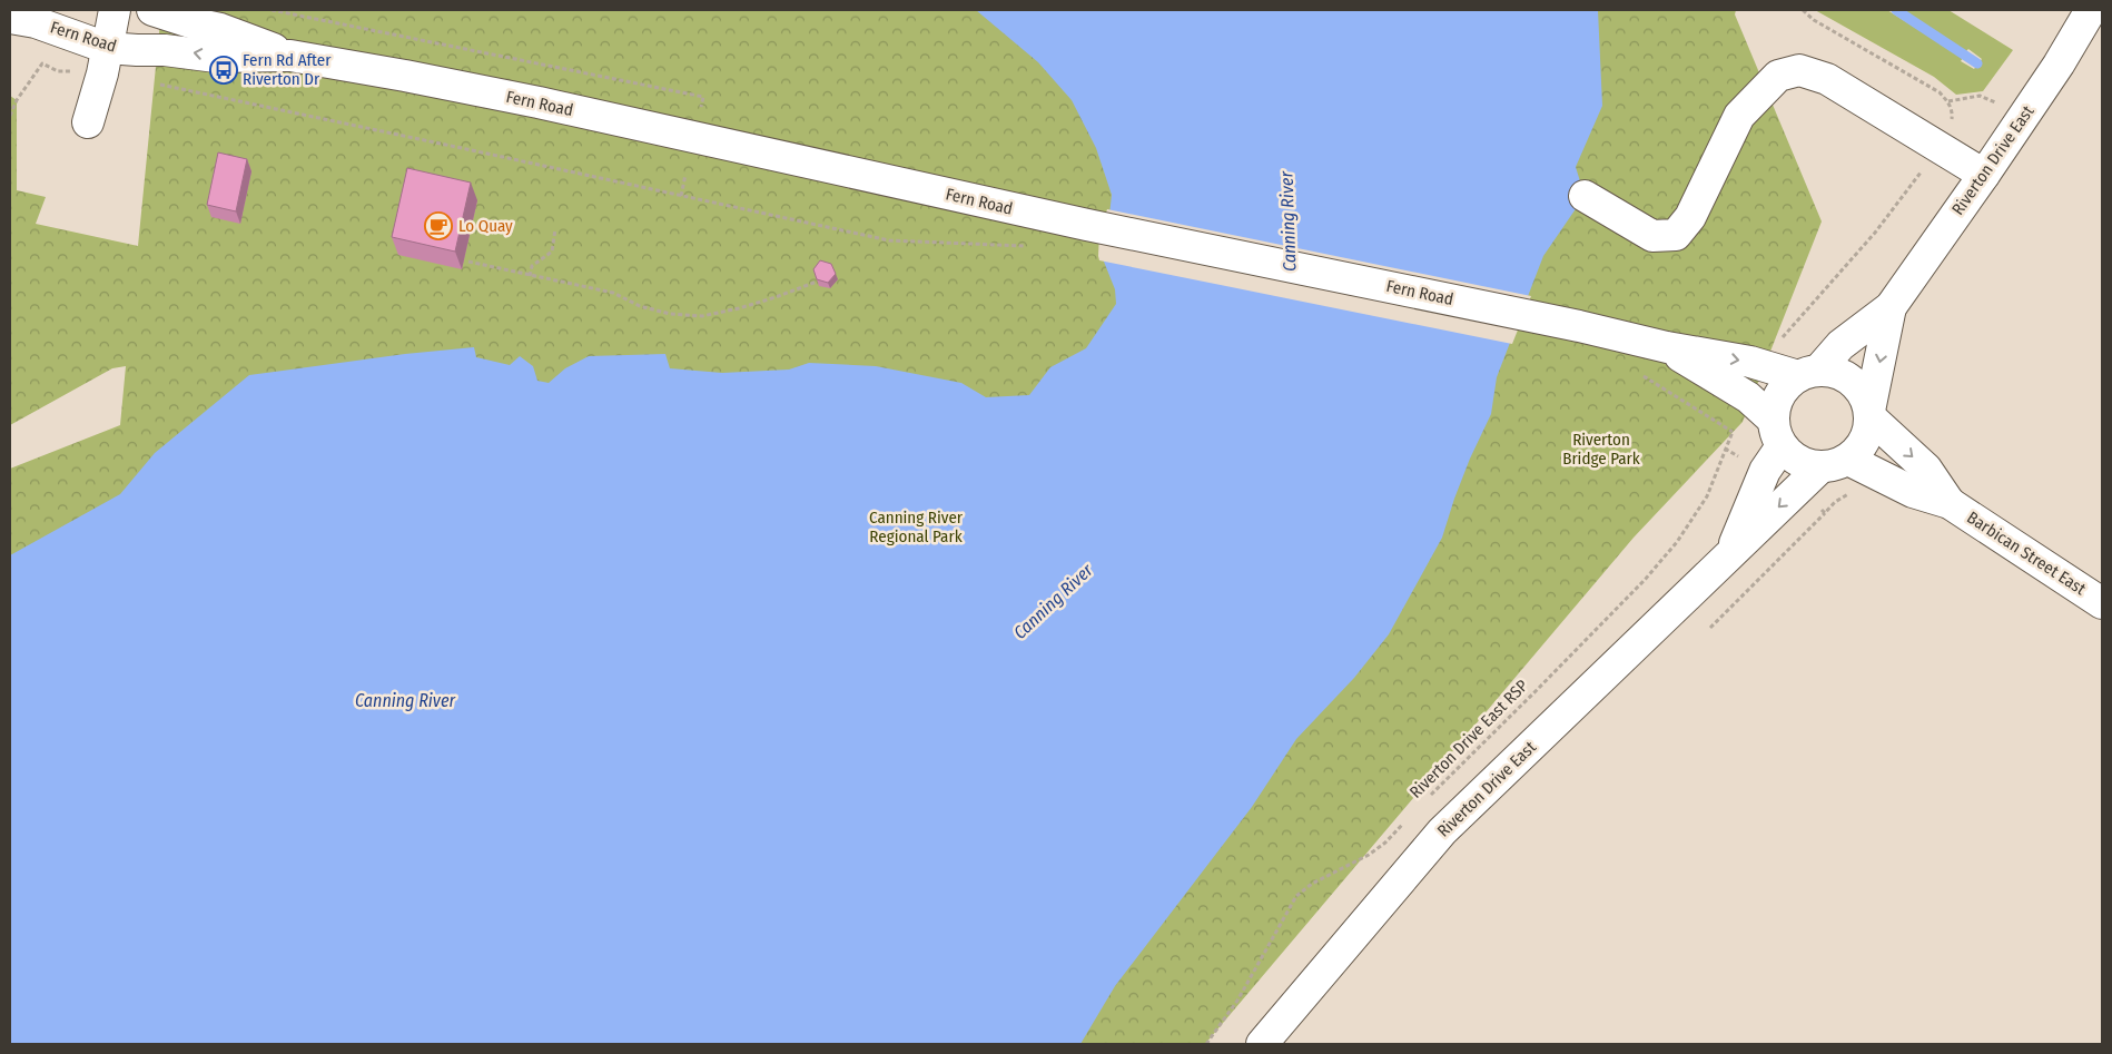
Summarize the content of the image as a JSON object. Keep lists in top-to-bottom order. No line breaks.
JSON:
{"streets":{"street":["Fern Road","Riverton Drive East","Barbican Street East"],"path":["Riverton Drive East RSP"]},"crossings":[["Fern Road","Riverton Drive East"],["Fern Road","Barbican Street East"],["Riverton Drive East","Barbican Street East"]],"water":["Canning River"],"parks":["Riverton Bridge Park","Canning River Regional Park"],"places":{"bus stop":["Fern Rd After Riverton Dr"],"cafe":["Lo Quay"]}}
